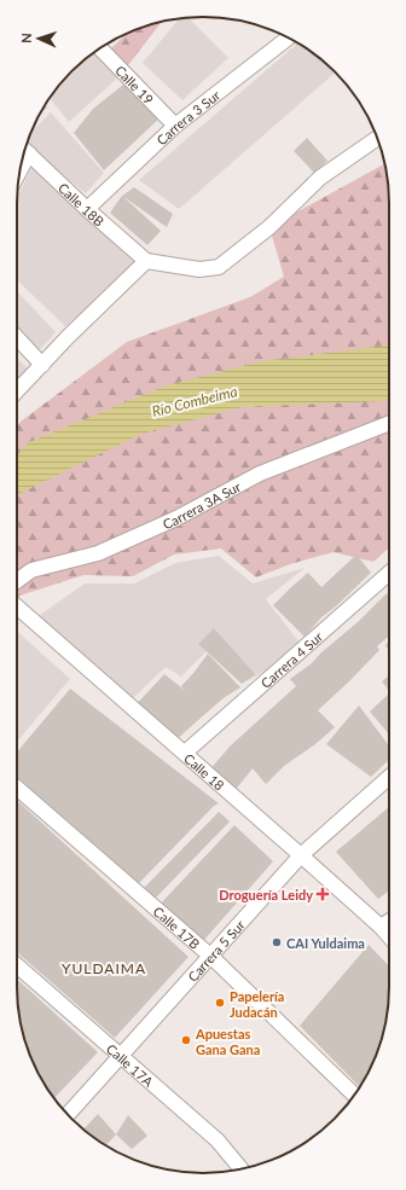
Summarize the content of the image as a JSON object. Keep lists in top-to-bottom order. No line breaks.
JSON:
{"streets":{"street":["Calle 19","Carrera 3 Sur","Calle 18B","Carrera 3A Sur","Carrera 4 Sur","Calle 18","Calle 17B","Carrera 5 Sur","Calle 17A"]},"crossings":[["Calle 19","Carrera 3 Sur"],["Carrera 3 Sur","Calle 18B"],["Carrera 4 Sur","Calle 18"],["Calle 18","Carrera 5 Sur"],["Calle 17B","Carrera 5 Sur"],["Carrera 5 Sur","Calle 17A"]],"districts":["YULDAIMA"],"water":["Río Combeima"],"places":{"health":["Droguería Leidy"],"other":["CAI Yuldaima","Papelería Judacán","Apuestas Gana Gana"]},"north":"left"}
